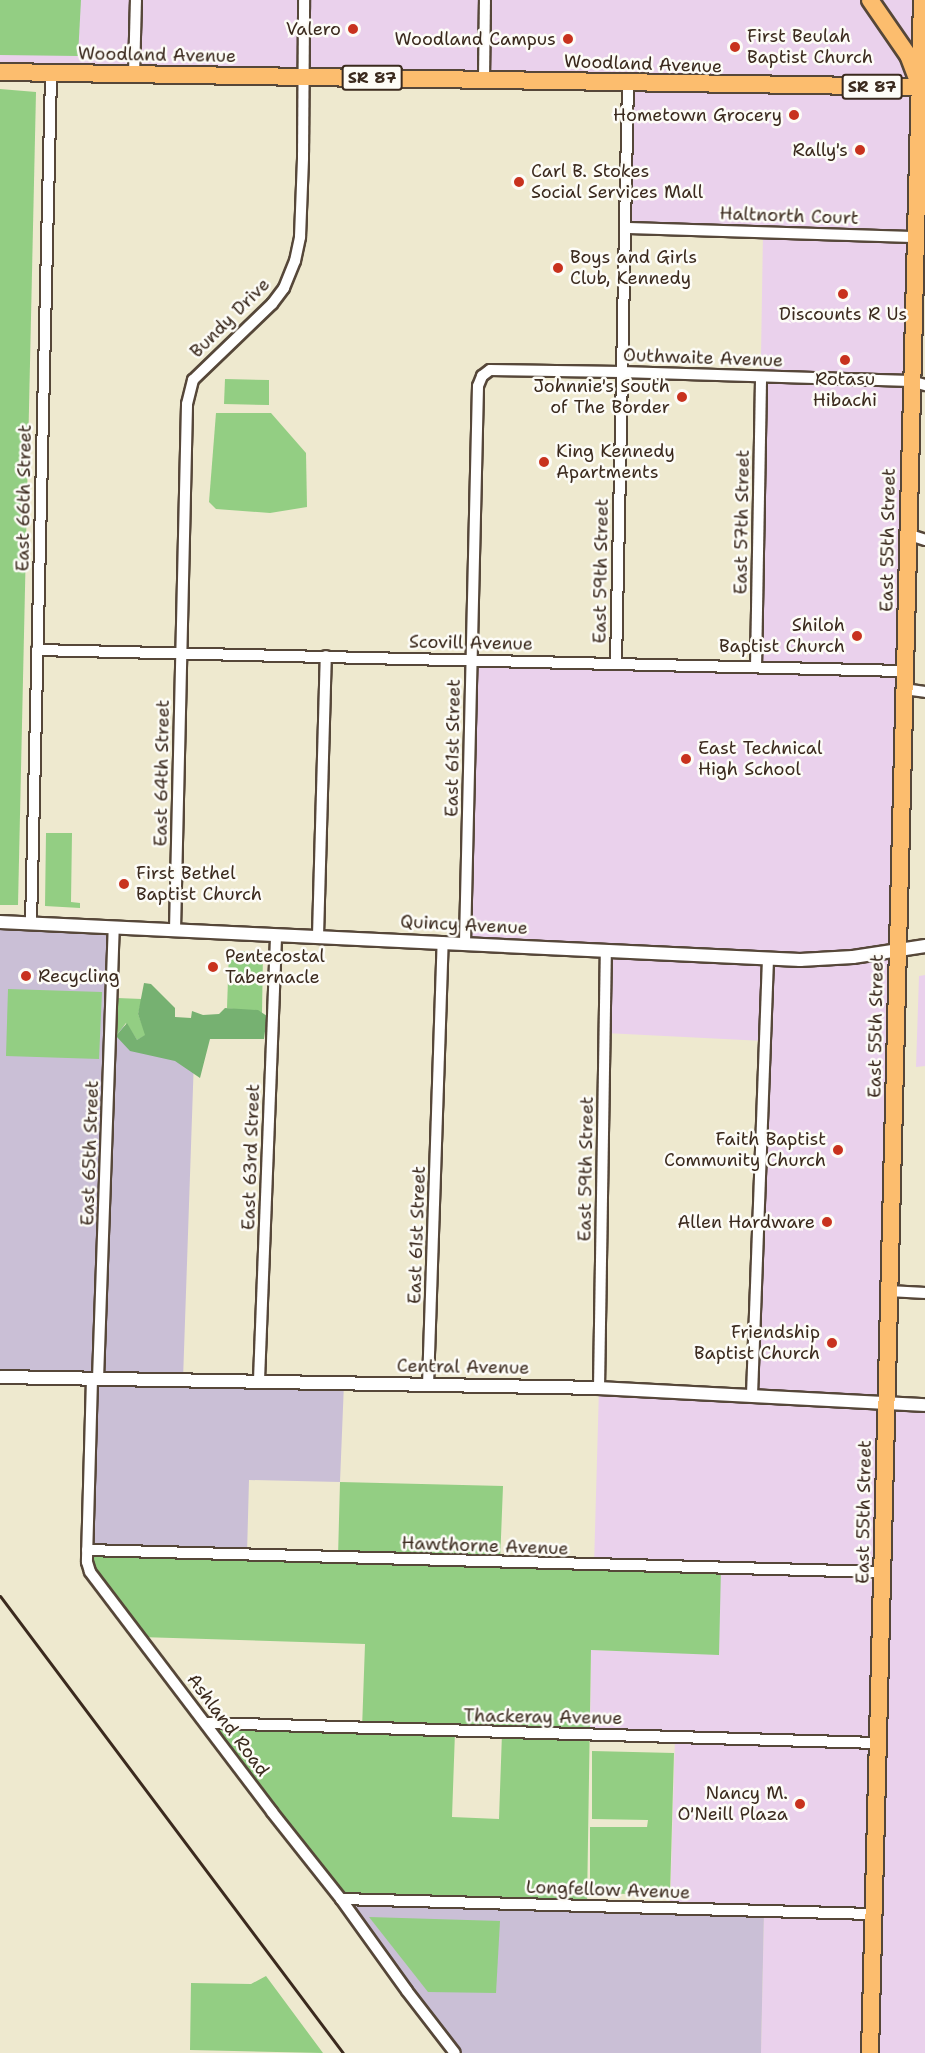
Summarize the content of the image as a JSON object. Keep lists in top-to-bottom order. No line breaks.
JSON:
{"streets":{"main road":["Woodland Avenue","SR 87","East 55th Street"],"street":["Haltnorth Court","Bundy Drive","Outhwaite Avenue","East 66th Street","East 57th Street","East 59th Street","Scovill Avenue","East 61st Street","East 64th Street","Quincy Avenue","East 65th Street","East 63rd Street","Central Avenue","Hawthorne Avenue","Thackeray Avenue","Ashland Road","Longfellow Avenue"]},"crossings":[["Woodland Avenue","Bundy Drive"],["Woodland Avenue","East 66th Street"],["Woodland Avenue","East 55th Street"],["Woodland Avenue","East 59th Street"],["Haltnorth Court","East 55th Street"],["Haltnorth Court","East 59th Street"],["Bundy Drive","Scovill Avenue"],["Bundy Drive","East 64th Street"],["Outhwaite Avenue","East 57th Street"],["Outhwaite Avenue","East 55th Street"],["Outhwaite Avenue","East 59th Street"],["Outhwaite Avenue","East 61st Street"],["East 66th Street","Scovill Avenue"],["East 66th Street","Quincy Avenue"],["East 57th Street","Scovill Avenue"],["East 55th Street","Scovill Avenue"],["East 55th Street","Quincy Avenue"],["East 55th Street","Central Avenue"],["East 55th Street","Hawthorne Avenue"],["East 55th Street","Thackeray Avenue"],["East 55th Street","Longfellow Avenue"],["East 59th Street","Scovill Avenue"],["East 59th Street","Quincy Avenue"],["East 59th Street","Central Avenue"],["Scovill Avenue","East 61st Street"],["Scovill Avenue","East 64th Street"],["East 61st Street","Quincy Avenue"],["East 61st Street","Central Avenue"],["East 64th Street","Quincy Avenue"],["Quincy Avenue","East 65th Street"],["Quincy Avenue","East 63rd Street"],["East 65th Street","Central Avenue"],["East 65th Street","Ashland Road"],["East 63rd Street","Central Avenue"],["Central Avenue","Ashland Road"],["Hawthorne Avenue","Ashland Road"],["Thackeray Avenue","Ashland Road"],["Ashland Road","Longfellow Avenue"]],"places":["Valero","Woodland Campus","First Beulah Baptist Church","Hometown Grocery","Rally's","Carl B. Stokes Social Services Mall","Boys and Girls Club, Kennedy","Discounts R Us","Rotasu Hibachi","Johnnie's South of The Border","King Kennedy Apartments","Shiloh Baptist Church","East Technical High School","First Bethel Baptist Church","Pentecostal Tabernacle","Recycling","Faith Baptist Community Church","Allen Hardware","Friendship Baptist Church","Nancy M. O'Neill Plaza"]}
